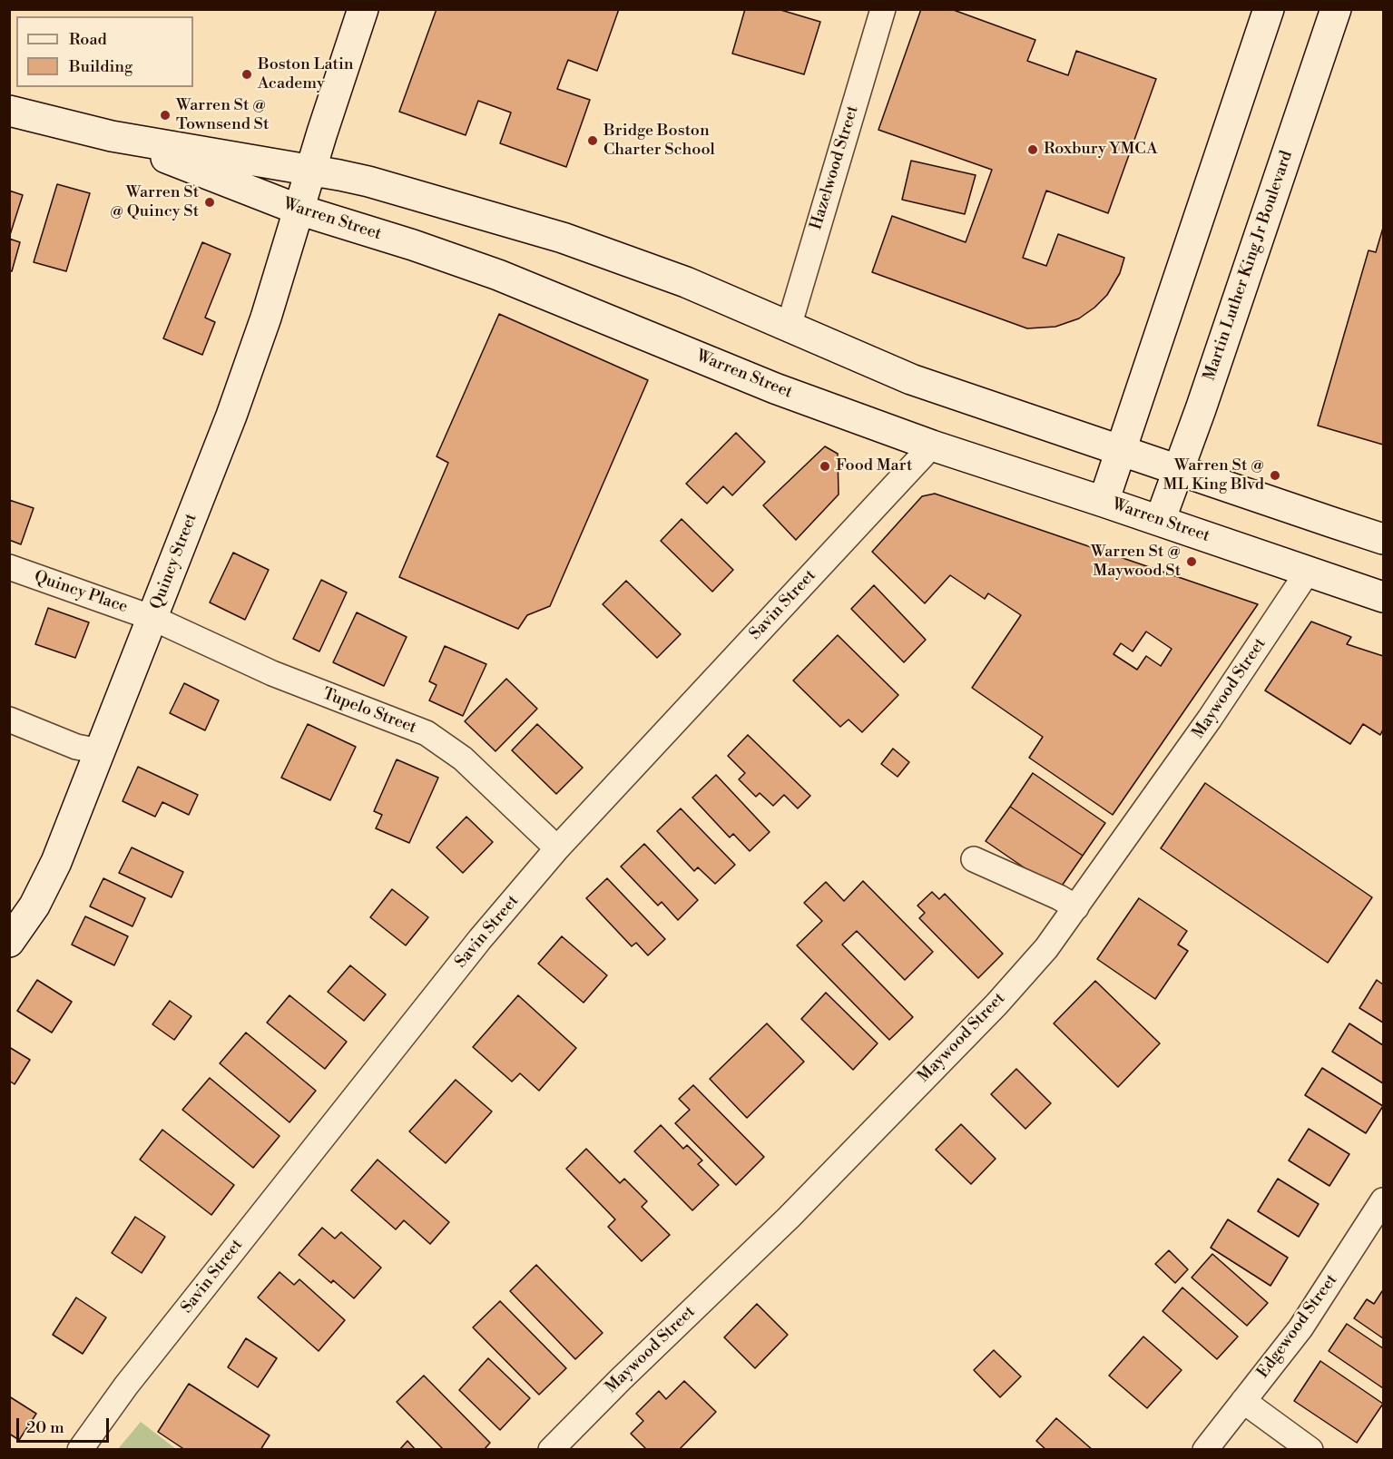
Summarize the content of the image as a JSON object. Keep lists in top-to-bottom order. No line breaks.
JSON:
{"streets":{"main road":["Warren Street","Martin Luther King Jr Boulevard","Quincy Street"],"street":["Hazelwood Street","Quincy Place","Savin Street","Maywood Street","Tupelo Street","Edgewood Street"]},"crossings":[["Hazelwood Street","Warren Street"],["Warren Street","Martin Luther King Jr Boulevard"],["Warren Street","Quincy Street"],["Warren Street","Savin Street"],["Warren Street","Maywood Street"],["Quincy Street","Quincy Place"],["Quincy Street","Tupelo Street"],["Quincy Place","Tupelo Street"],["Savin Street","Tupelo Street"]],"places":["Boston Latin Academy","Warren St @ Townsend St","Bridge Boston Charter School","Roxbury YMCA","Warren St @ Quincy St","Food Mart","Warren St @ ML King Blvd","Warren St @ Maywood St"],"legend":["Road","Building"],"scale_bar":"20 m"}
